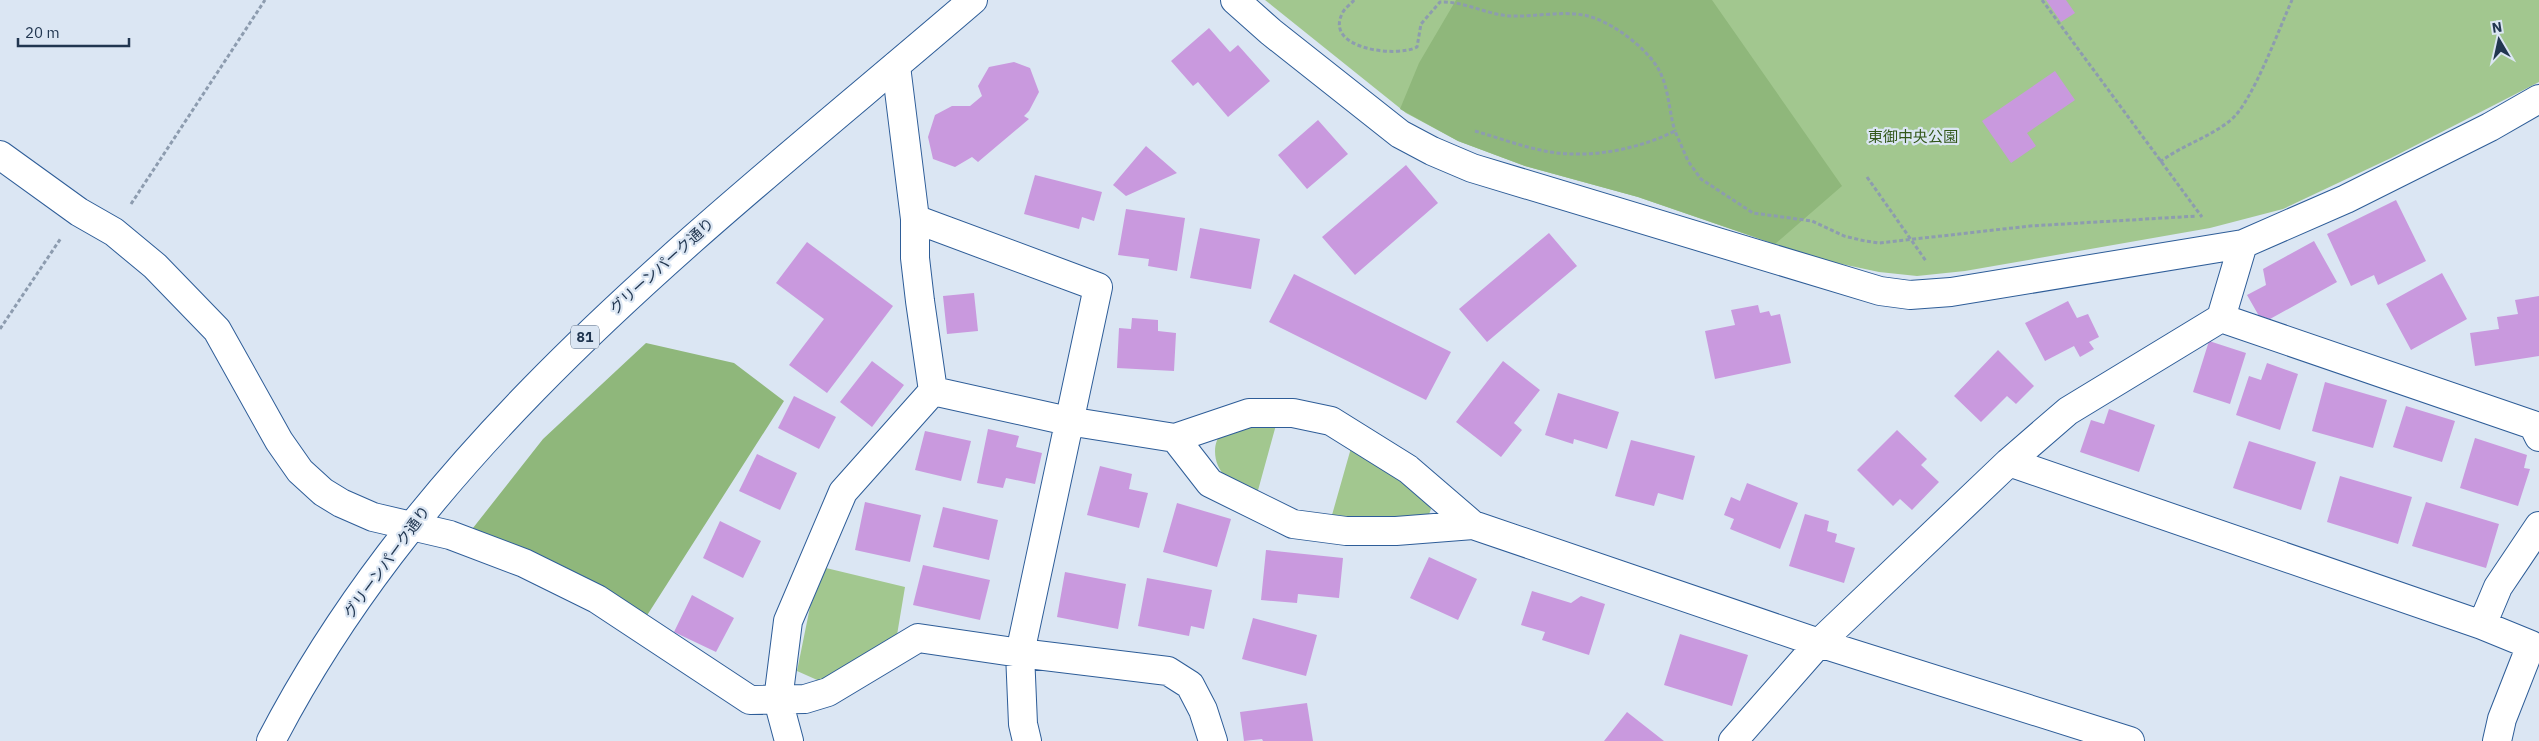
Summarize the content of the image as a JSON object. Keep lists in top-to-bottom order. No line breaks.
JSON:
{"streets":{"street":["グリーンパーク通り","81"]},"parks":["東御中央公園"],"scale_bar":"20 m","north":"top"}
